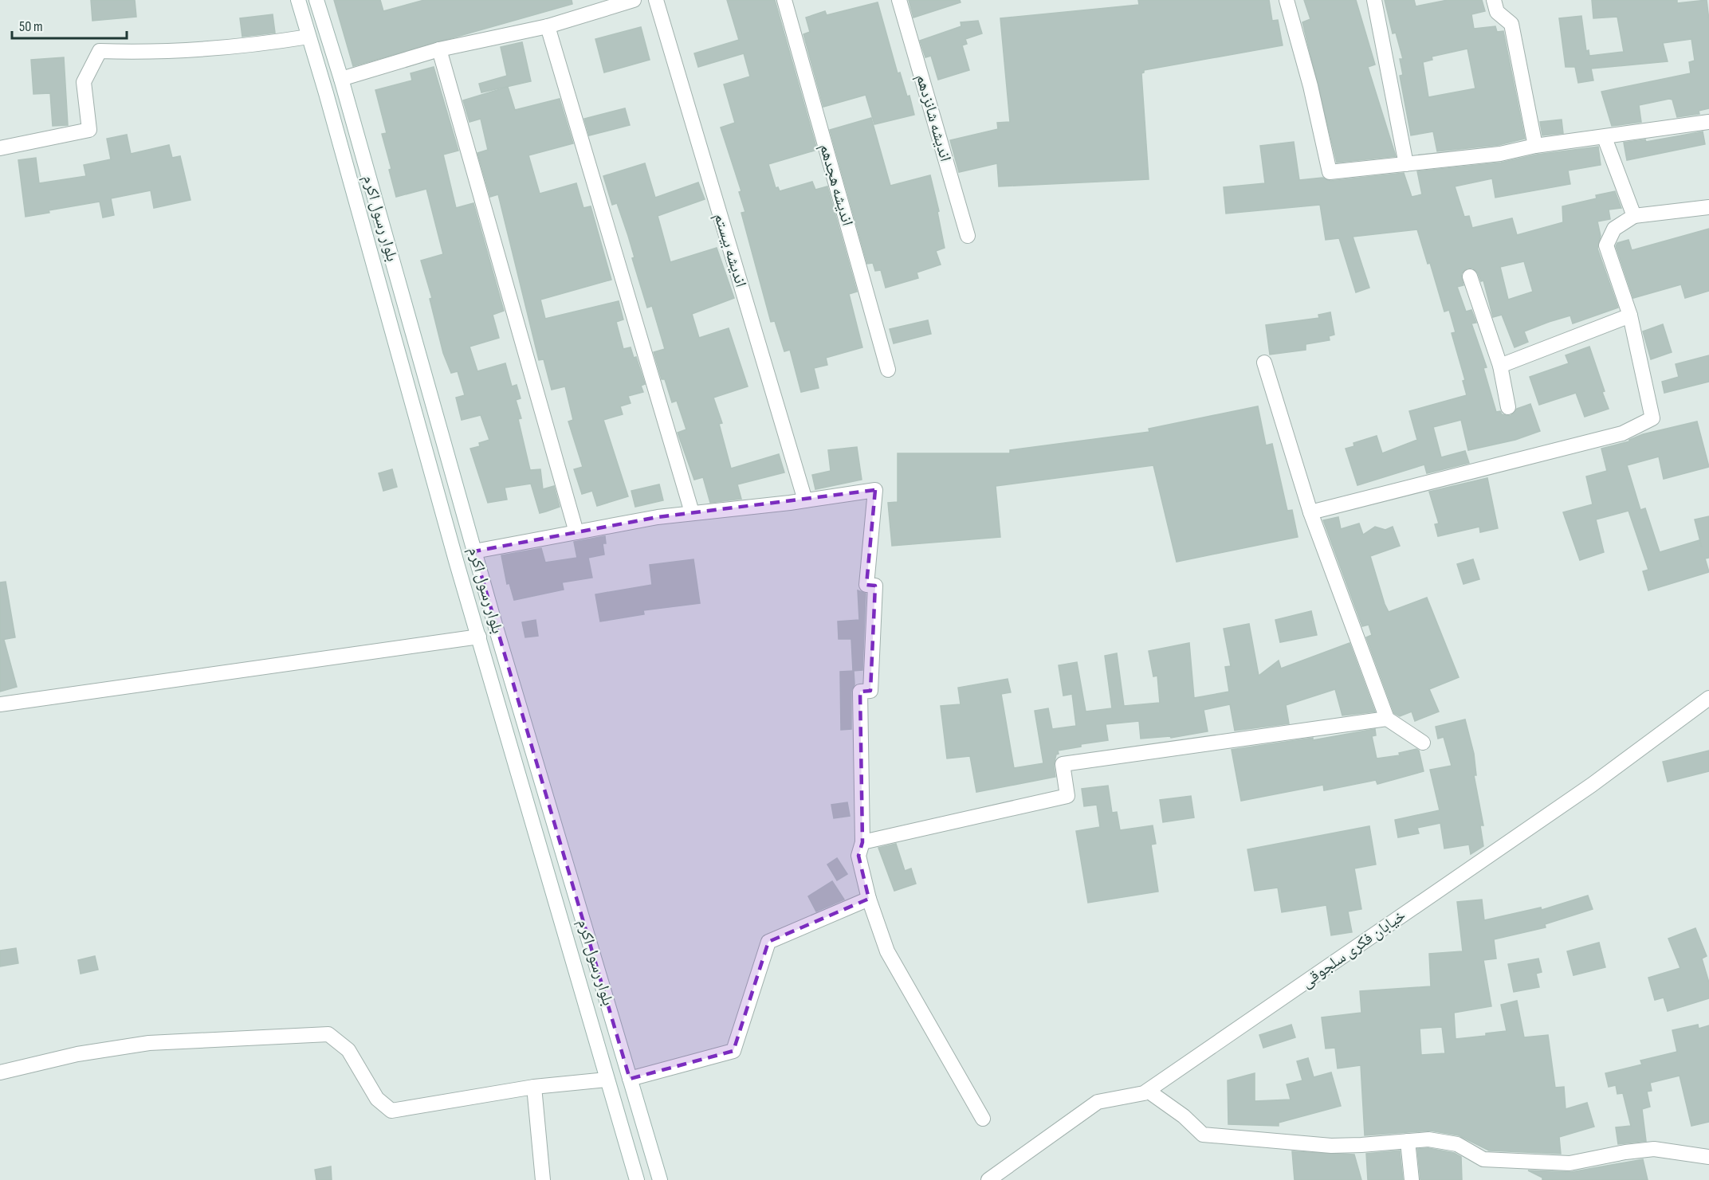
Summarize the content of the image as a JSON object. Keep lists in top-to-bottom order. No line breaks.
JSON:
{"streets":{"street":["اندیشه شانزدهم","اندیشه هجدهم","بلوار رسول اکرم","اندیشه بیستم","خیابان فکری سلجوقی"]},"scale_bar":"50 m"}
